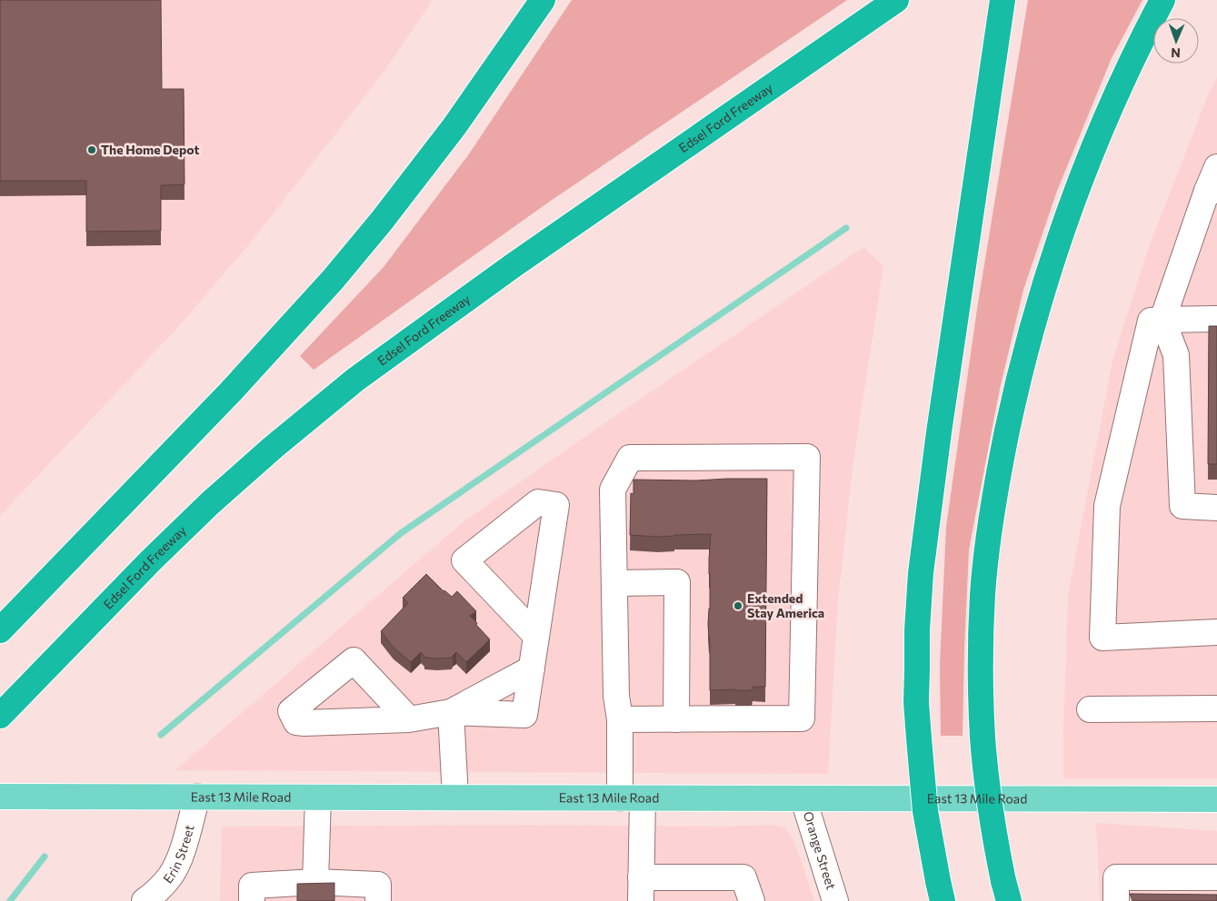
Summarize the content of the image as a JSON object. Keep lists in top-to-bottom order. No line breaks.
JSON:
{"streets":{"highway":["Edsel Ford Freeway"],"main road":["East 13 Mile Road"],"street":["Orange Street","Erin Street"]},"crossings":[["East 13 Mile Road","Orange Street"],["East 13 Mile Road","Erin Street"]],"places":["The Home Depot","Extended Stay America"],"north":"bottom"}
